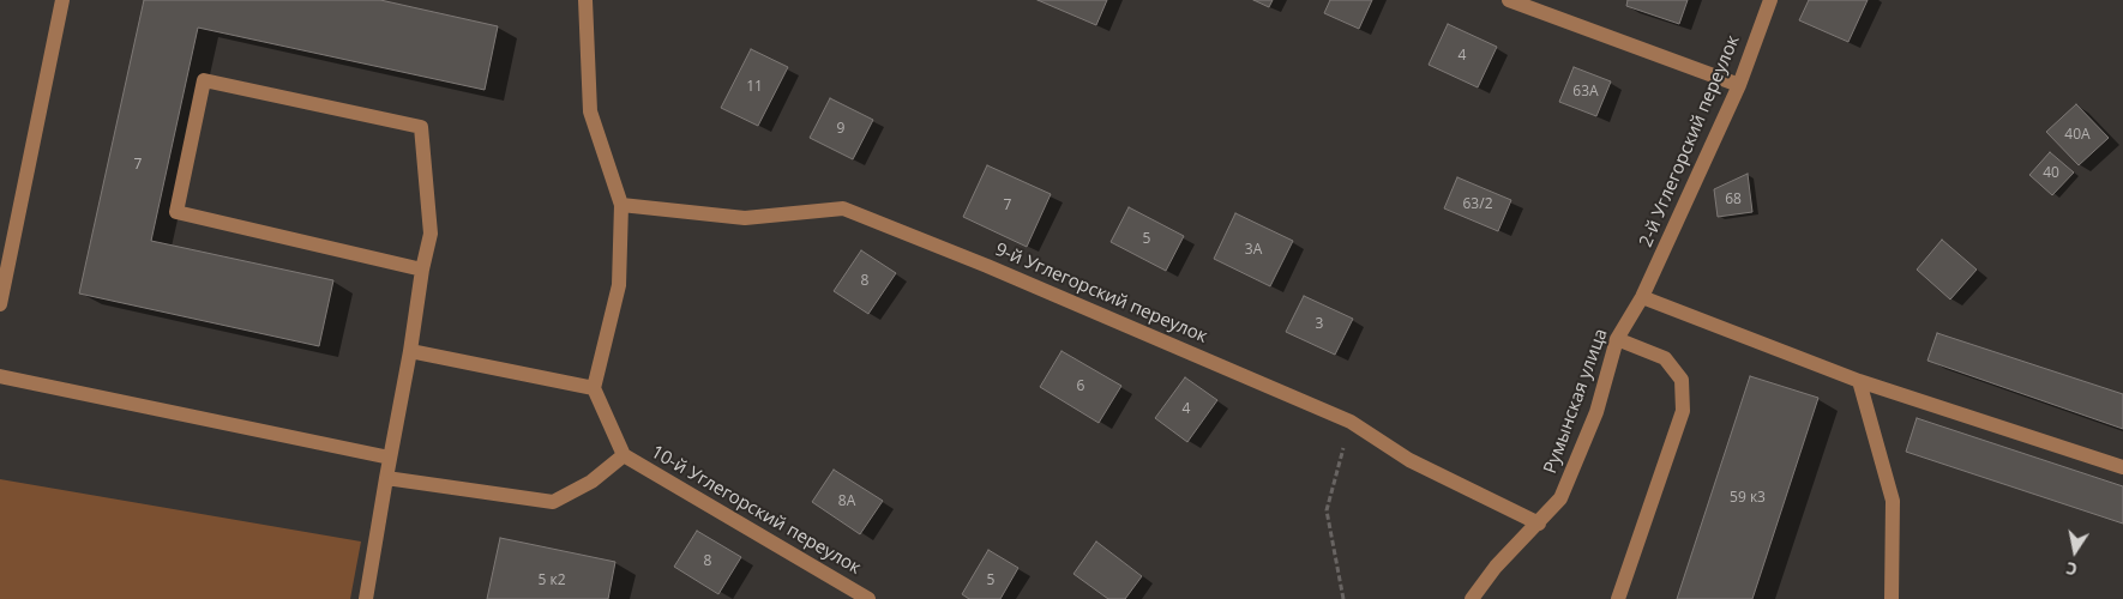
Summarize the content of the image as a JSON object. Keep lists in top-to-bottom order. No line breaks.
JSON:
{"streets":{"street":["2-й Углегорский переулок","9-й Углегорский переулок","Румынская улица","10-й Углегорский переулок"]},"crossings":[["2-й Углегорский переулок","Румынская улица"],["9-й Углегорский переулок","Румынская улица"]],"house_numbers":["4","11","63А","9","40А","7","40","68","63/2","7","5","3А","8","3","6","4","59 к3","8А","8","5 к2","5"],"north":"bottom"}
